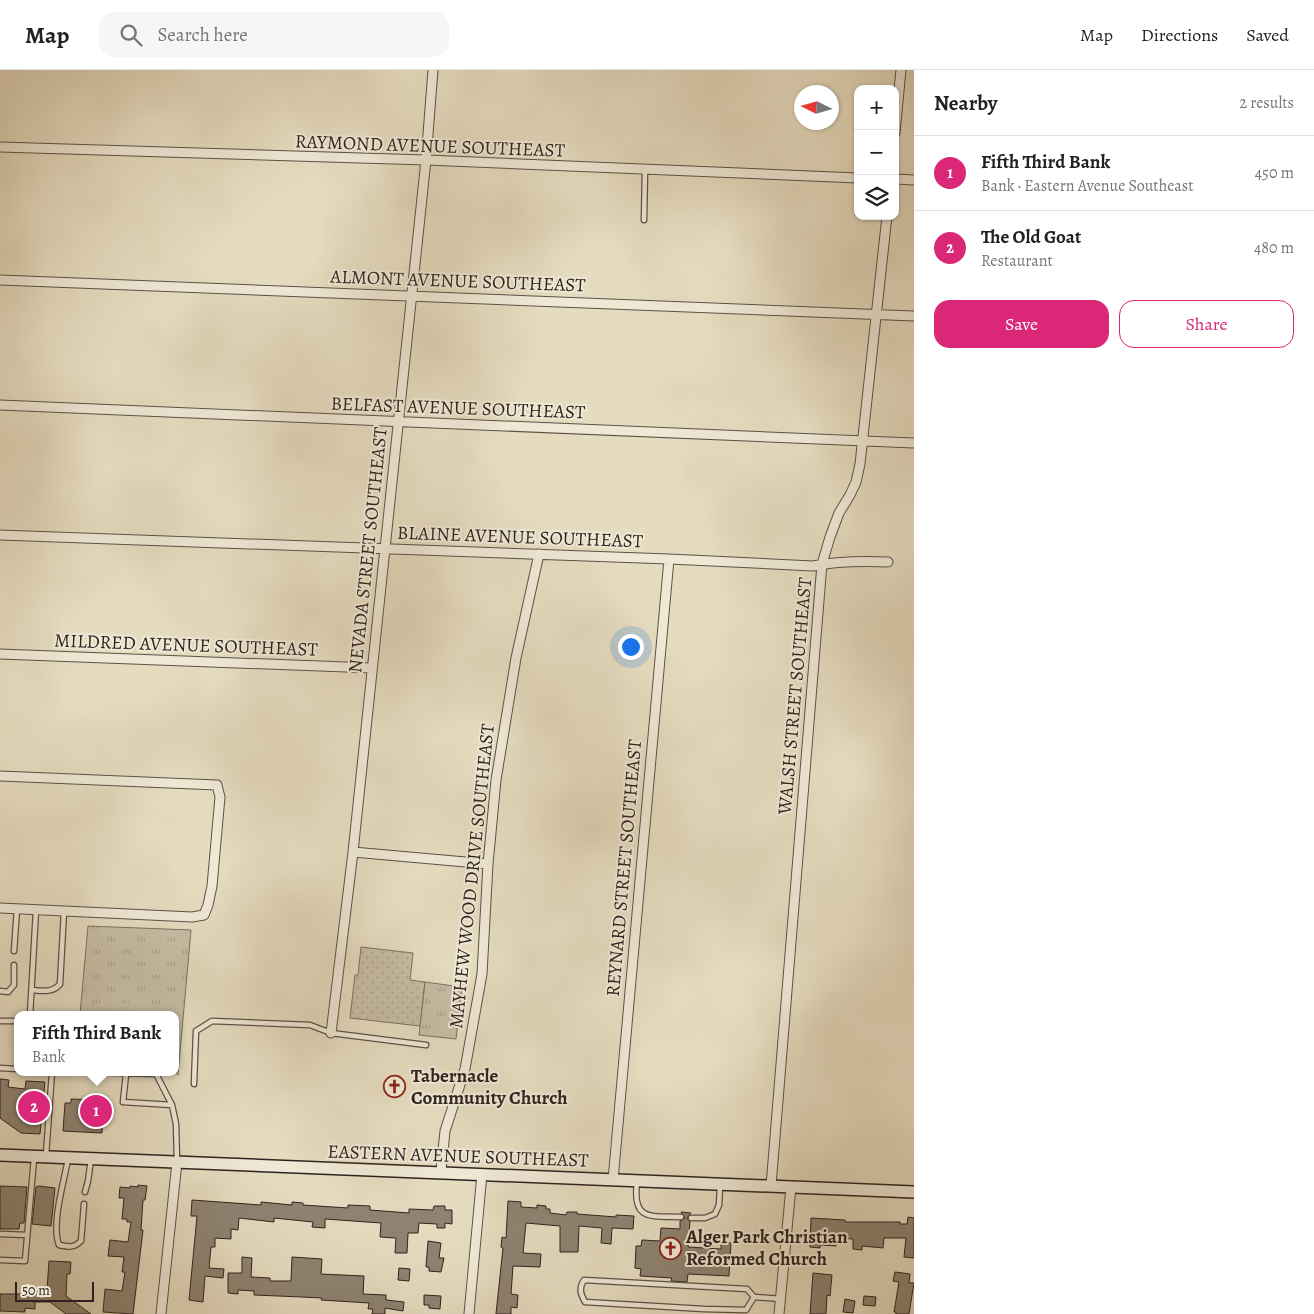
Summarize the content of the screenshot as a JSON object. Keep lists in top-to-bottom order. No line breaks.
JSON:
{"streets":{"main road":["EASTERN AVENUE SOUTHEAST"],"street":["RAYMOND AVENUE SOUTHEAST","ALMONT AVENUE SOUTHEAST","BELFAST AVENUE SOUTHEAST","BLAINE AVENUE SOUTHEAST","NEVADA STREET SOUTHEAST","MILDRED AVENUE SOUTHEAST","WALSH STREET SOUTHEAST","REYNARD STREET SOUTHEAST","MAYHEW WOOD DRIVE SOUTHEAST"]},"crossings":[["RAYMOND AVENUE SOUTHEAST","NEVADA STREET SOUTHEAST"],["ALMONT AVENUE SOUTHEAST","NEVADA STREET SOUTHEAST"],["ALMONT AVENUE SOUTHEAST","WALSH STREET SOUTHEAST"],["BELFAST AVENUE SOUTHEAST","NEVADA STREET SOUTHEAST"],["BELFAST AVENUE SOUTHEAST","WALSH STREET SOUTHEAST"],["BLAINE AVENUE SOUTHEAST","NEVADA STREET SOUTHEAST"],["BLAINE AVENUE SOUTHEAST","WALSH STREET SOUTHEAST"],["BLAINE AVENUE SOUTHEAST","REYNARD STREET SOUTHEAST"],["BLAINE AVENUE SOUTHEAST","MAYHEW WOOD DRIVE SOUTHEAST"],["NEVADA STREET SOUTHEAST","MILDRED AVENUE SOUTHEAST"],["WALSH STREET SOUTHEAST","EASTERN AVENUE SOUTHEAST"],["REYNARD STREET SOUTHEAST","EASTERN AVENUE SOUTHEAST"],["MAYHEW WOOD DRIVE SOUTHEAST","EASTERN AVENUE SOUTHEAST"]],"places":{"church":["Tabernacle Community Church","Alger Park Christian Reformed Church"]},"scale_bar":"50 m","north":"left","page":{"header":"Map","search":"Search here","nav":["Map","Directions","Saved"],"heading":["Nearby","2 results"],"map_buttons":["+","−"],"list":[{"mark":"1","name":"Fifth Third Bank","note":"Bank · Eastern Avenue Southeast","value":"450 m"},{"mark":"2","name":"The Old Goat","note":"Restaurant","value":"480 m"}],"buttons":["Save","Share"],"popup":["Fifth Third Bank","Bank"],"pins":["2","1"],"scale":"50 m"}}
